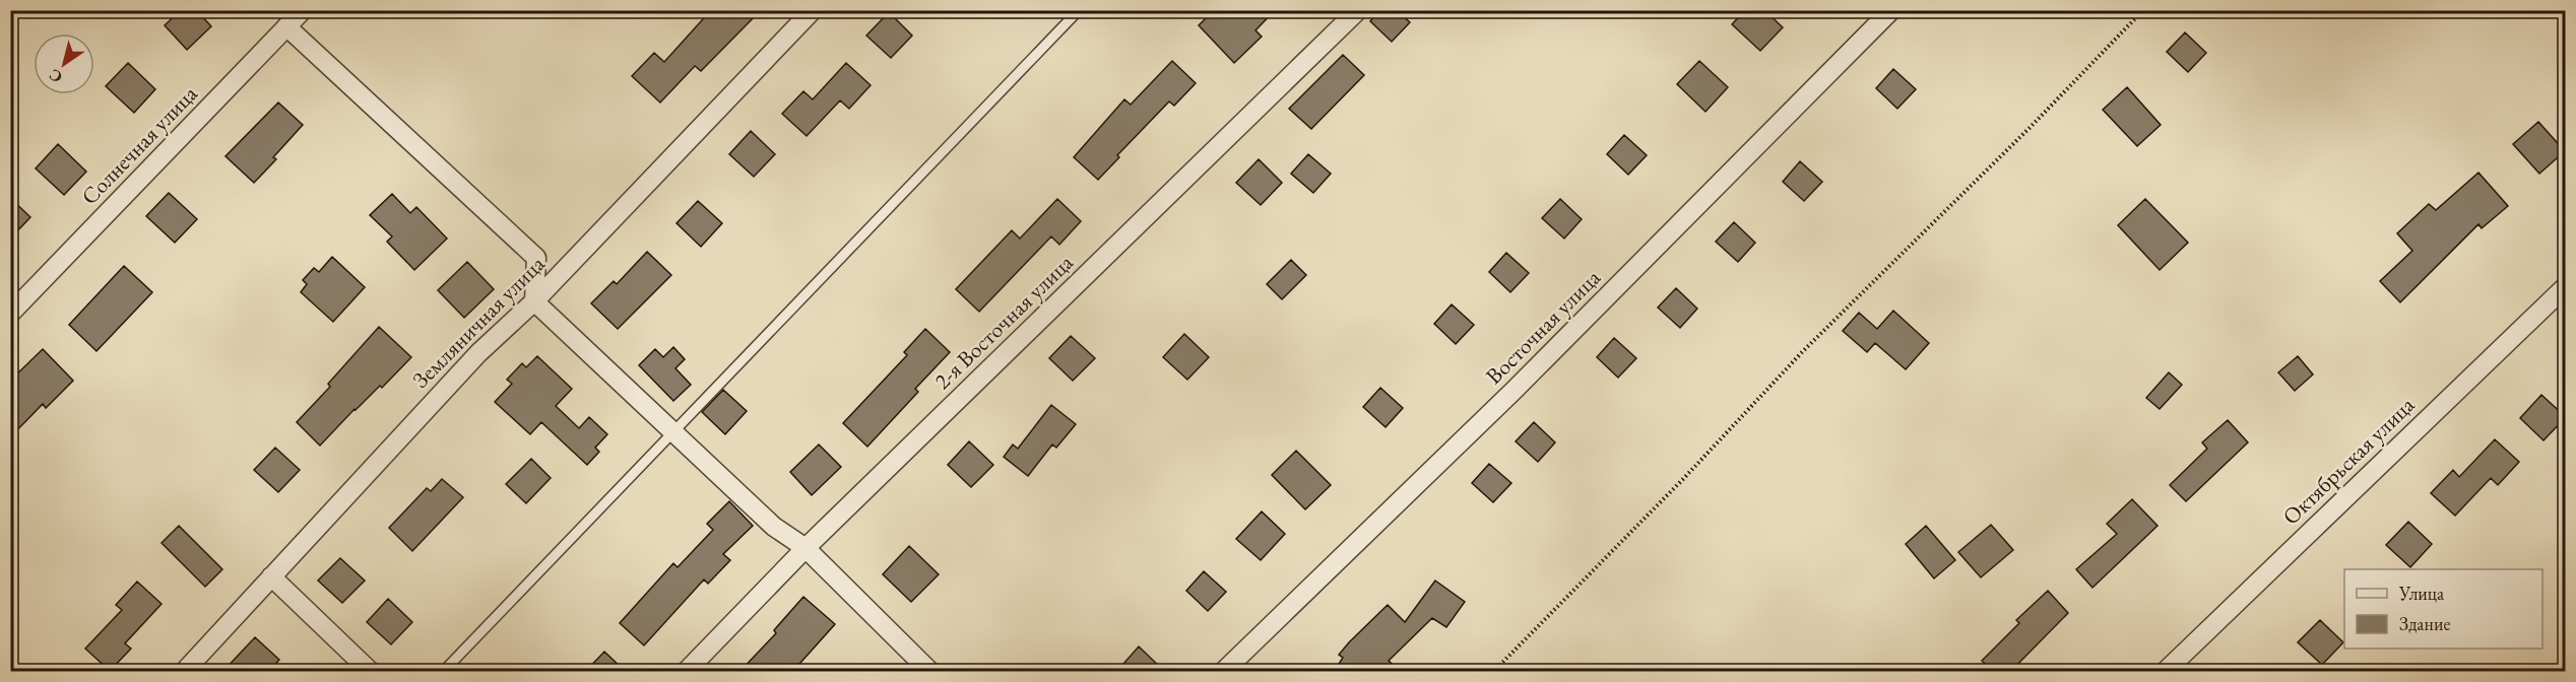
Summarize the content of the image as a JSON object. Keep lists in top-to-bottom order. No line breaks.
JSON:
{"streets":{"street":["Солнечная улица","Земляничная улица","2-я Восточная улица","Восточная улица","Октябрьская улица"]},"legend":["Улица","Здание"],"north":"bottom left"}
